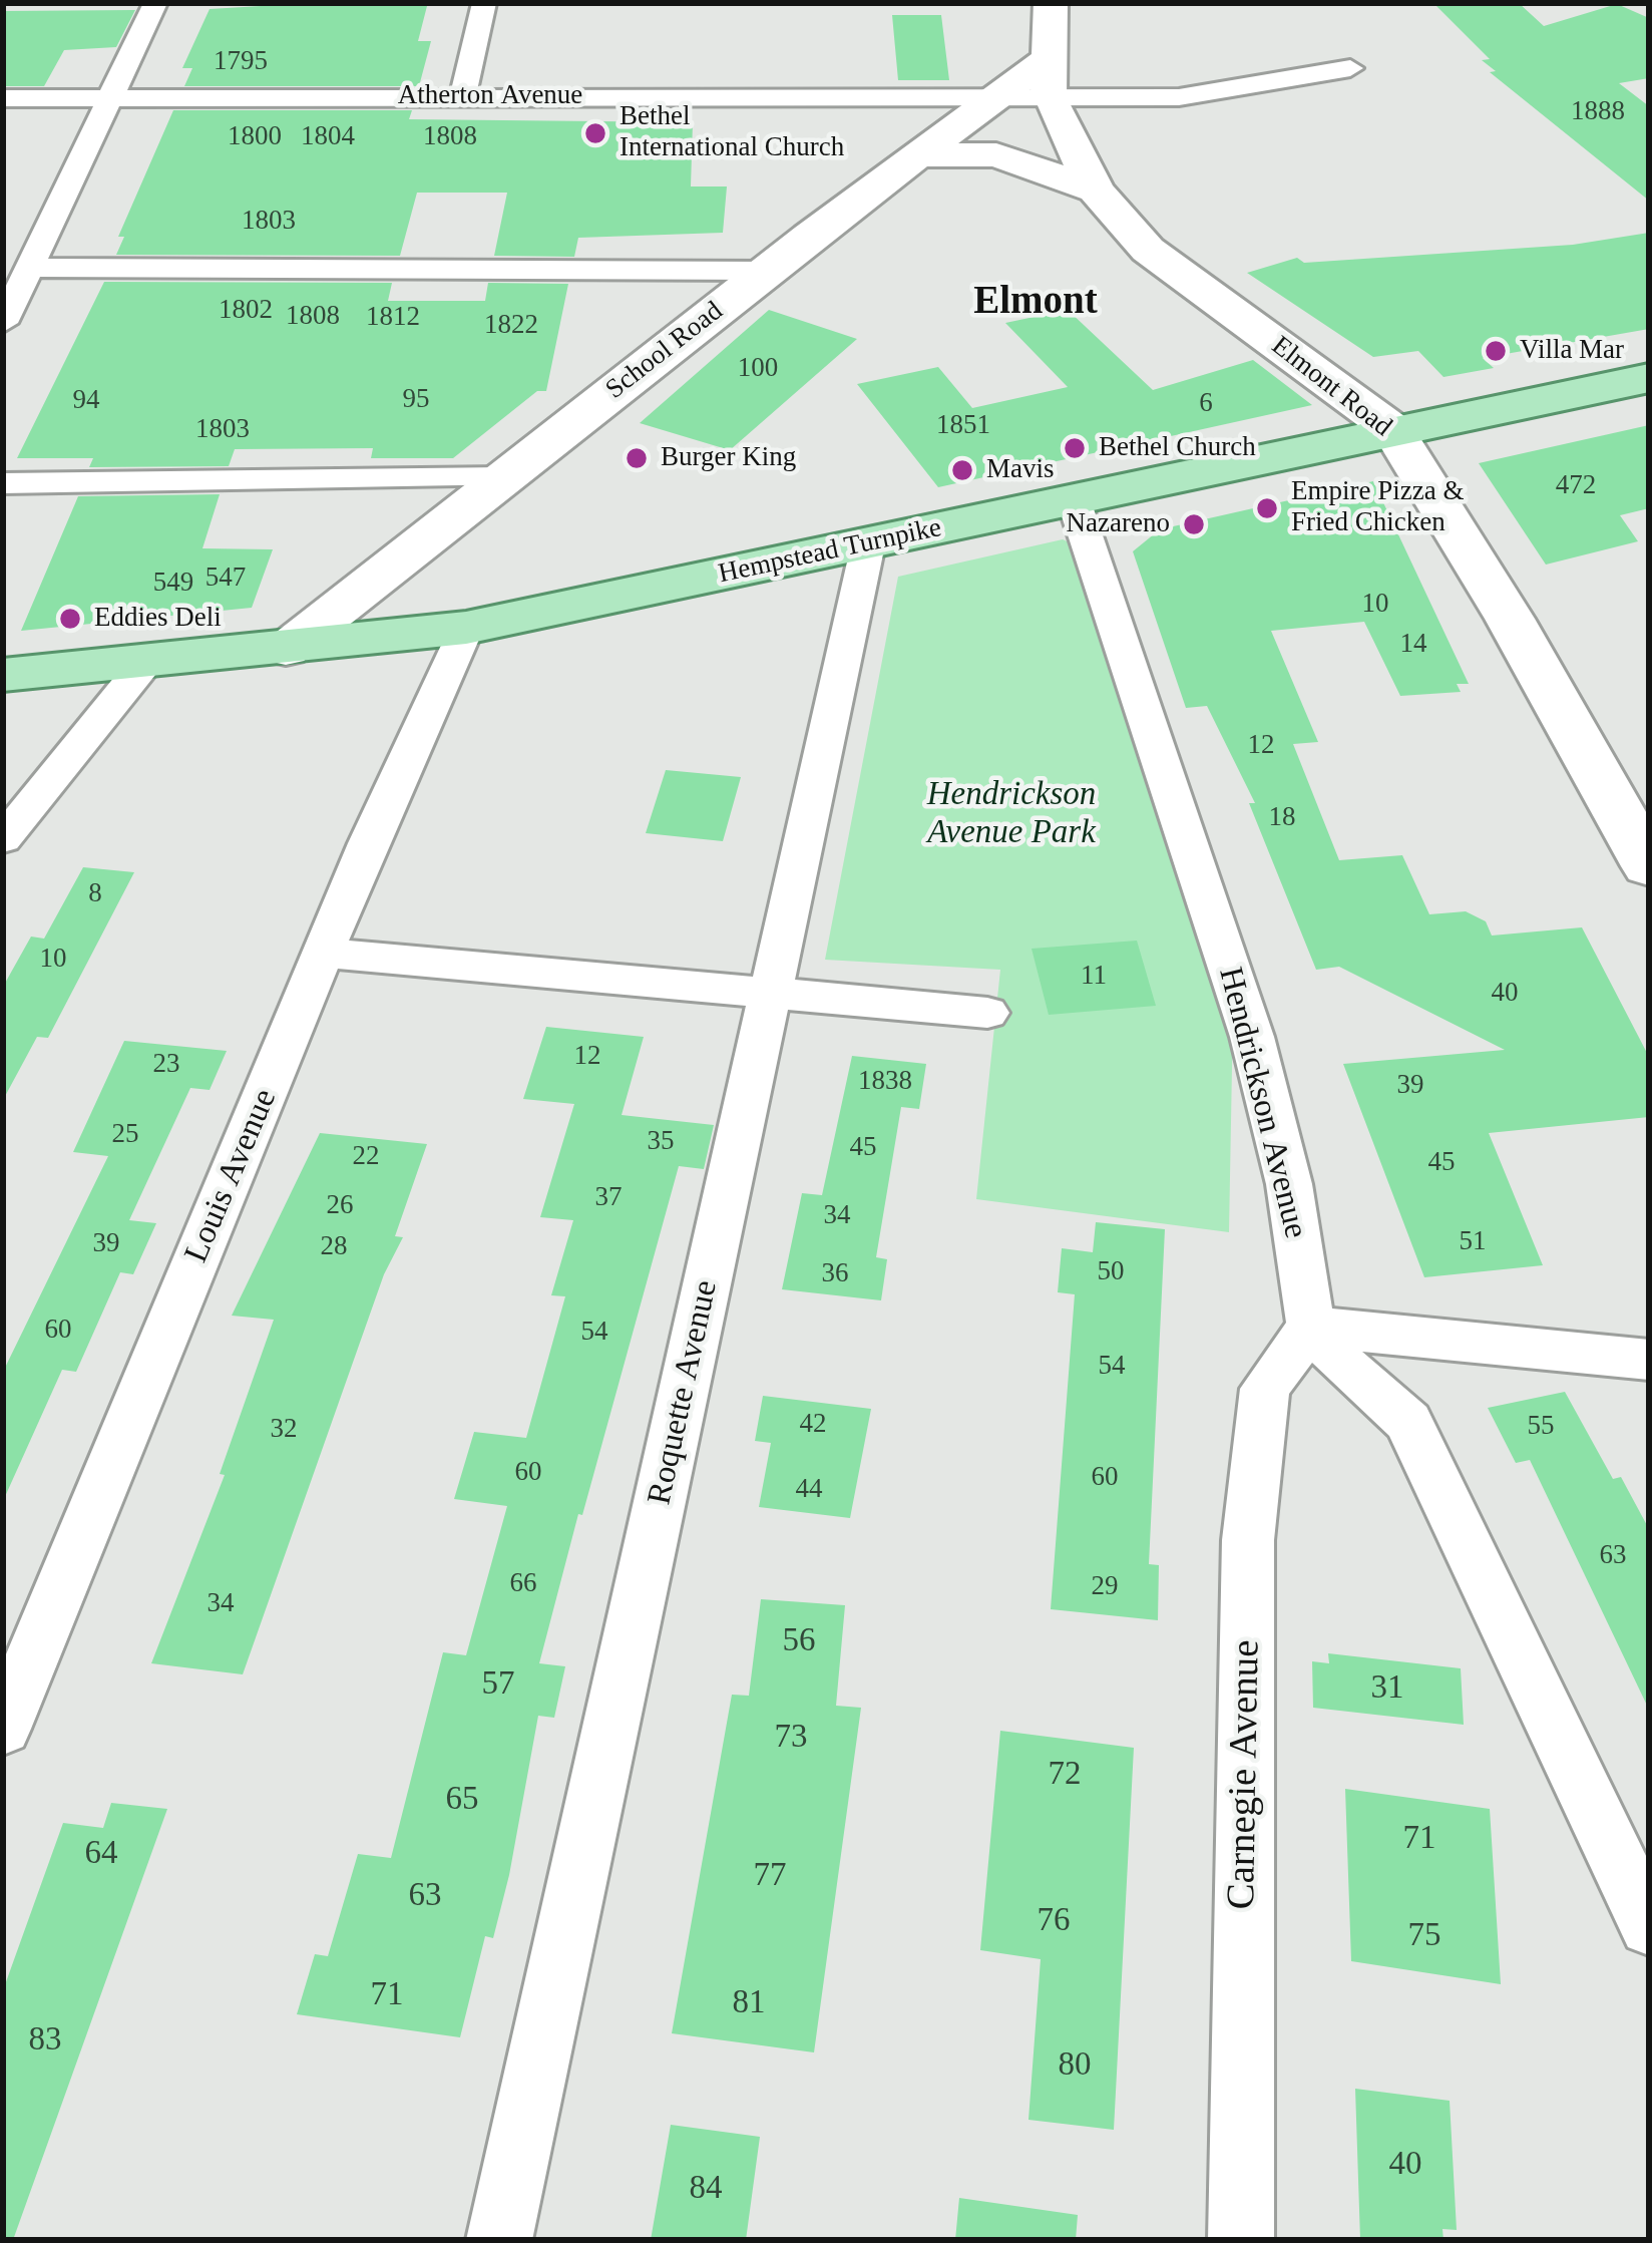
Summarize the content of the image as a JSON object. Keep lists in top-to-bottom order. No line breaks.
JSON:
{"streets":{"main road":["School Road","Elmont Road","Hempstead Turnpike"],"street":["Atherton Avenue","Hendrickson Avenue","Louis Avenue","Roquette Avenue","Carnegie Avenue"]},"crossings":[["Atherton Avenue","School Road"],["Atherton Avenue","Elmont Road"],["School Road","Elmont Road"],["School Road","Hempstead Turnpike"],["Elmont Road","Hempstead Turnpike"],["Hempstead Turnpike","Hendrickson Avenue"],["Hempstead Turnpike","Louis Avenue"],["Hempstead Turnpike","Roquette Avenue"],["Hendrickson Avenue","Carnegie Avenue"]],"districts":["Elmont"],"parks":["Hendrickson Avenue Park"],"places":["Bethel International Church","Villa Mar","Bethel Church","Burger King","Mavis","Empire Pizza & Fried Chicken","Nazareno","Eddies Deli"],"house_numbers":["1795","1888","1800","1804","1808","1803","1802","1808","1812","1822","100","95","94","6","1851","1803","472","547","549","10","14","12","18","8","10","11","40","12","23","1838","39","25","35","45","22","45","37","26","34","51","39","28","50","36","60","54","54","42","55","32","60","60","44","63","66","29","34","56","57","31","73","72","65","71","64","77","63","76","75","71","81","83","80","40","84"]}
